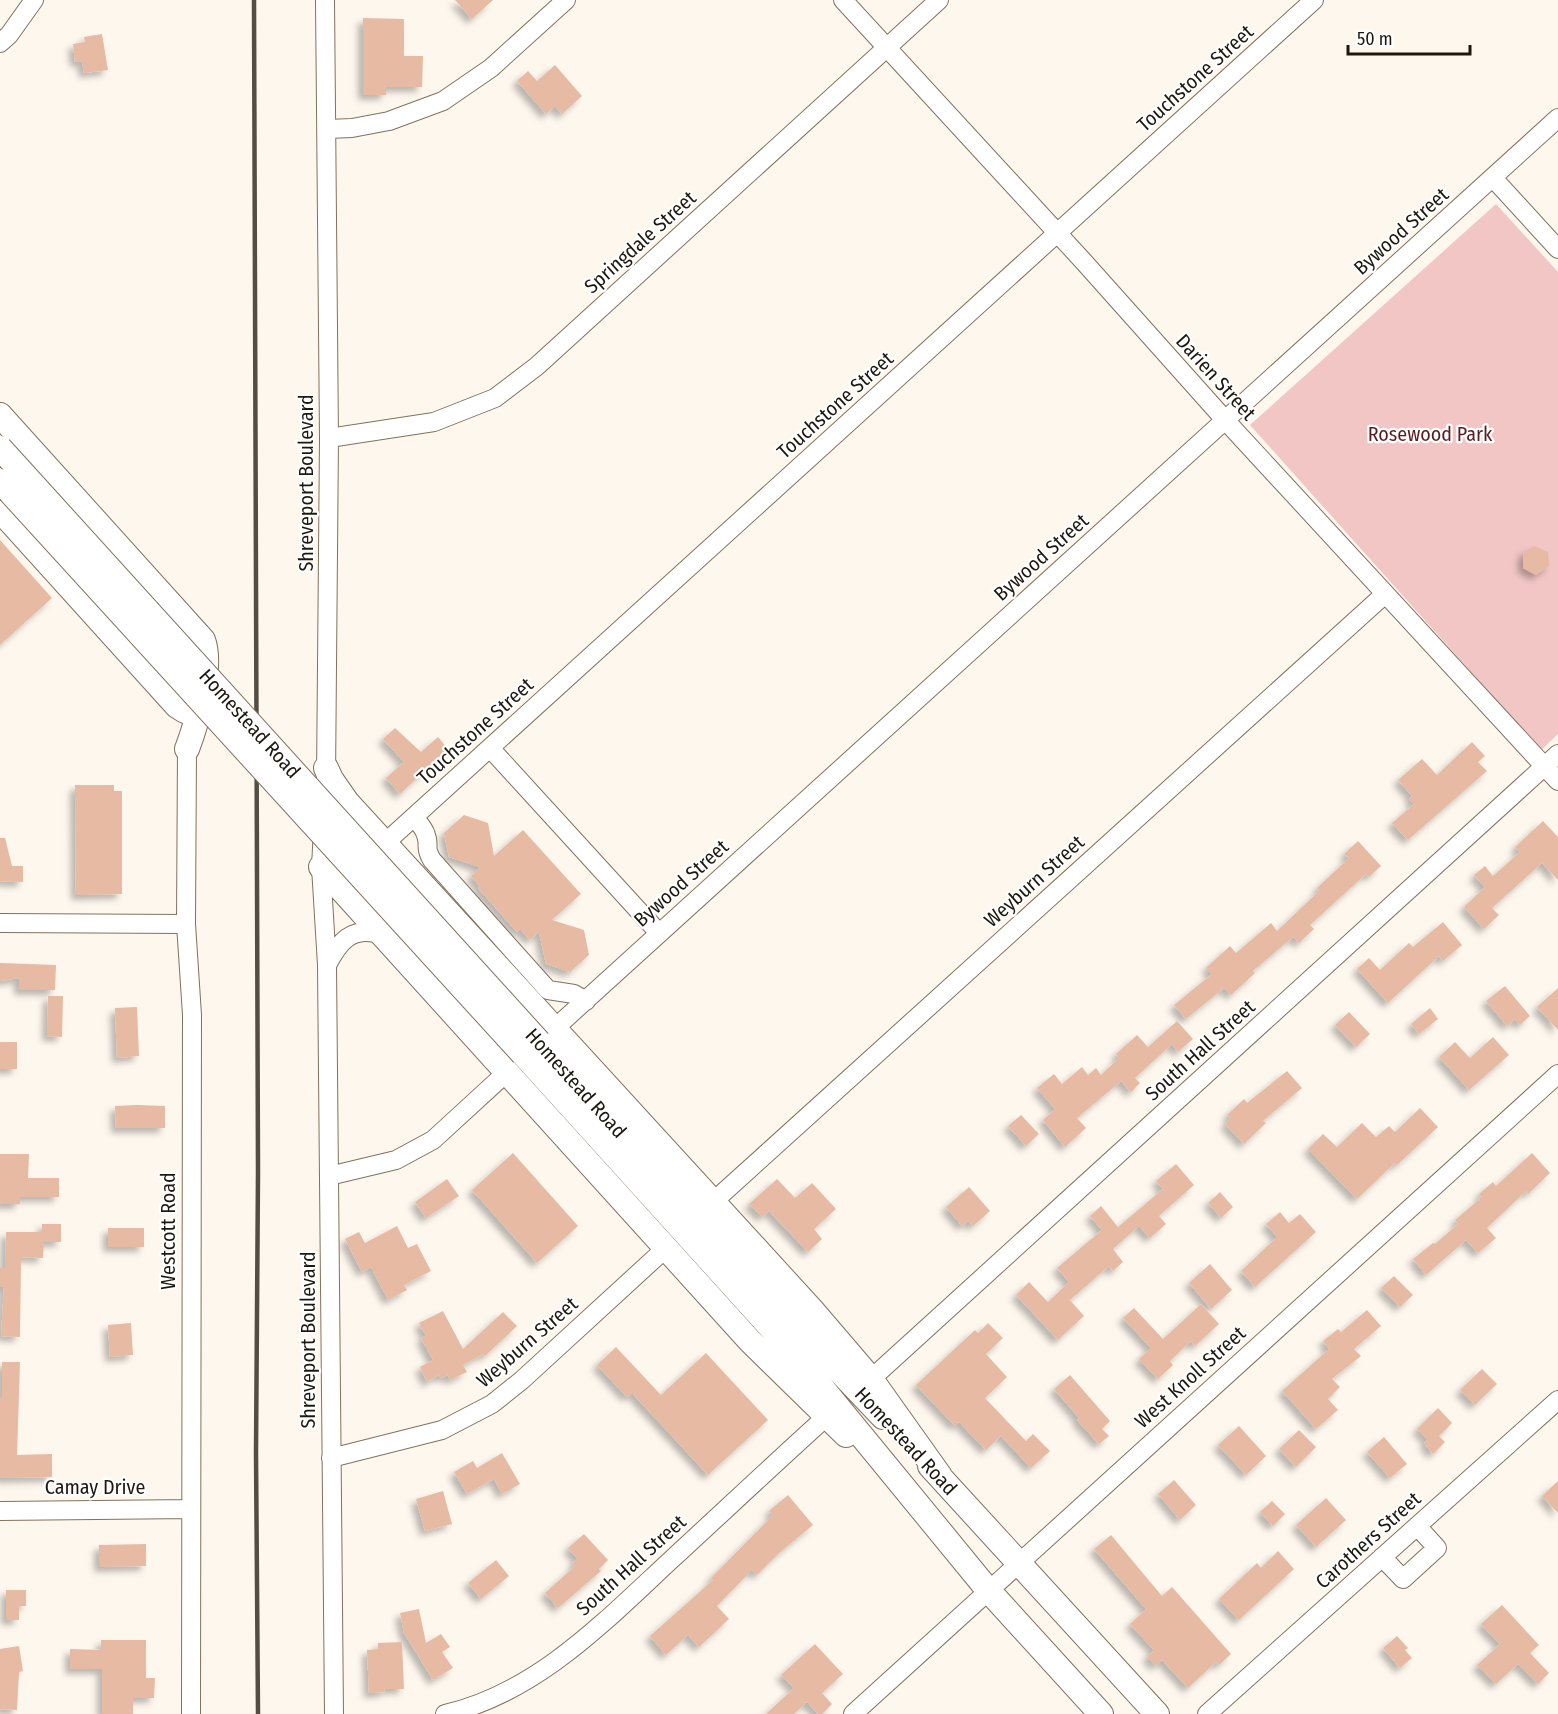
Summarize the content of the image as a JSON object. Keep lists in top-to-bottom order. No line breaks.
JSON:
{"streets":{"main road":["Homestead Road"],"street":["Touchstone Street","Bywood Street","Springdale Street","Darien Street","Shreveport Boulevard","Weyburn Street","South Hall Street","Westcott Road","West Knoll Street","Camay Drive","Carothers Street"]},"crossings":[["Touchstone Street","Darien Street"],["Bywood Street","Darien Street"],["Bywood Street","Homestead Road"],["Springdale Street","Darien Street"],["Springdale Street","Shreveport Boulevard"],["Darien Street","Weyburn Street"],["Darien Street","South Hall Street"],["Shreveport Boulevard","Weyburn Street"],["Homestead Road","West Knoll Street"],["Westcott Road","Camay Drive"]],"parks":["Rosewood Park"],"scale_bar":"50 m"}
